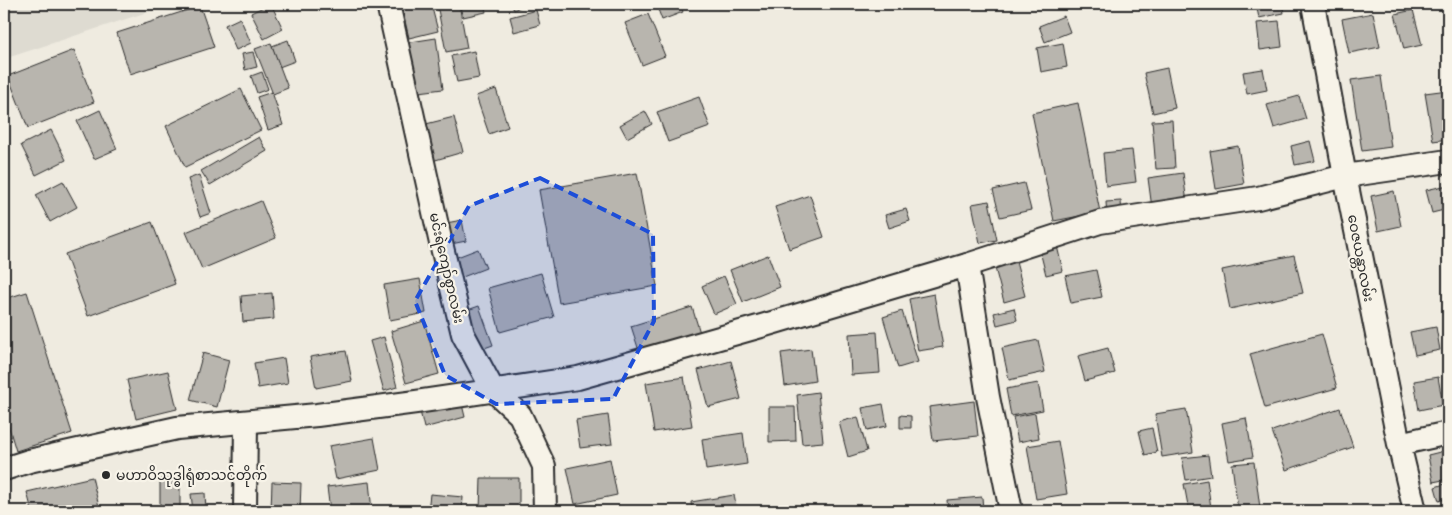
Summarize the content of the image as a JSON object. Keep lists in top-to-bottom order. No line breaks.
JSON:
{"streets":{"street":["ဝေဇယန္တာလမ်း","မင်းရဲကျော်စွာလမ်း"]},"places":["မဟာဝိသုဒ္ဓါရုံစာသင်တိုက်"]}
